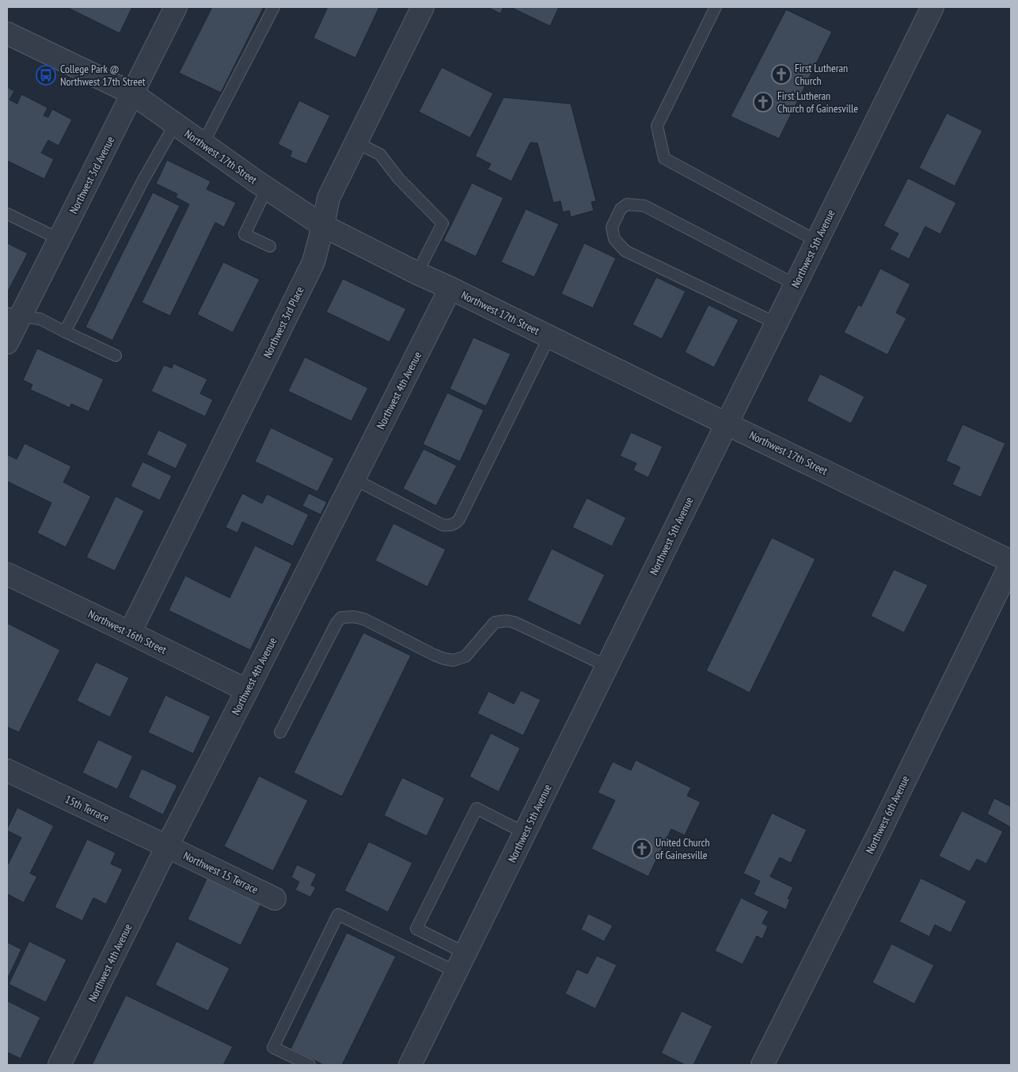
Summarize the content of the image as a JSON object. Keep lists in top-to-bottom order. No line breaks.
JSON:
{"streets":{"street":["Northwest 17th Street","Northwest 3rd Avenue","Northwest 5th Avenue","Northwest 3rd Place","Northwest 4th Avenue","Northwest 16th Street","15th Terrace","Northwest 6th Avenue","Northwest 15 Terrace"]},"crossings":[["Northwest 17th Street","Northwest 3rd Avenue"],["Northwest 17th Street","Northwest 5th Avenue"],["Northwest 17th Street","Northwest 3rd Place"],["Northwest 17th Street","Northwest 4th Avenue"],["Northwest 17th Street","Northwest 6th Avenue"],["Northwest 3rd Place","Northwest 16th Street"],["Northwest 4th Avenue","Northwest 16th Street"],["Northwest 4th Avenue","15th Terrace"],["Northwest 4th Avenue","Northwest 15 Terrace"],["15th Terrace","Northwest 15 Terrace"]],"places":{"church":["First Lutheran Church","First Lutheran Church of Gainesville","United Church of Gainesville"],"bus stop":["College Park @ Northwest 17th Street"]}}
